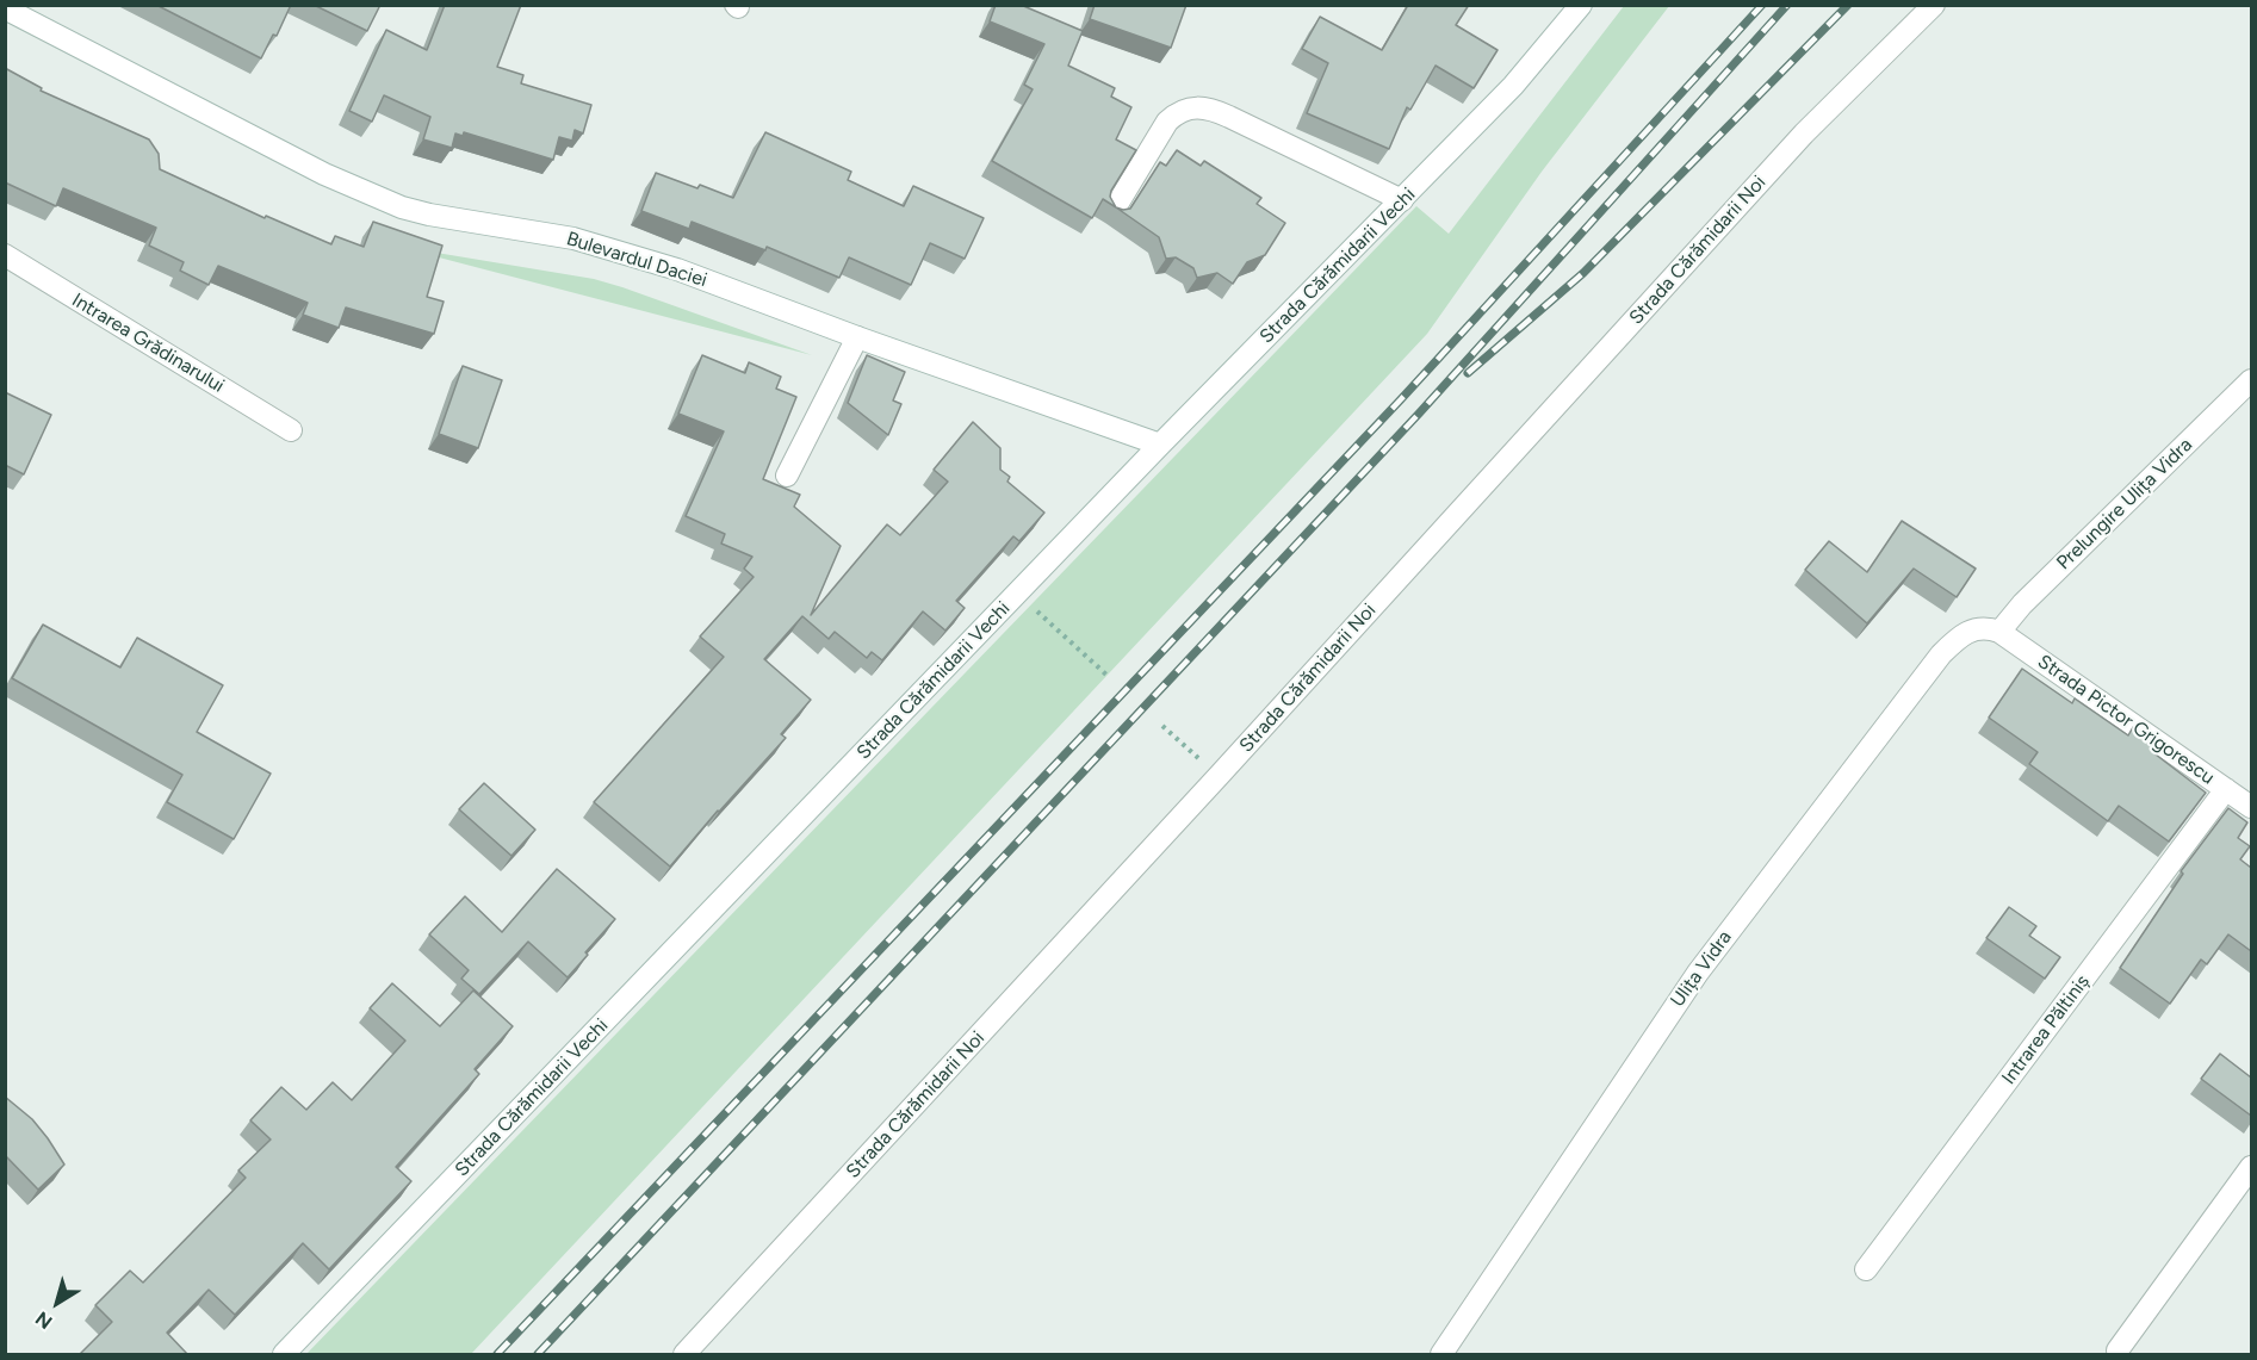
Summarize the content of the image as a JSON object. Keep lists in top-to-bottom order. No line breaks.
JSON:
{"streets":{"street":["Strada Cărămidarii Noi","Bulevardul Daciei","Strada Cărămidarii Vechi","Intrarea Grădinarului","Prelungire Ulița Vidra","Strada Pictor Grigorescu","Ulița Vidra","Intrarea Păltiniș"]},"crossings":[["Bulevardul Daciei","Strada Cărămidarii Vechi"],["Prelungire Ulița Vidra","Strada Pictor Grigorescu"],["Prelungire Ulița Vidra","Ulița Vidra"],["Strada Pictor Grigorescu","Ulița Vidra"],["Strada Pictor Grigorescu","Intrarea Păltiniș"]],"north":"bottom left"}
